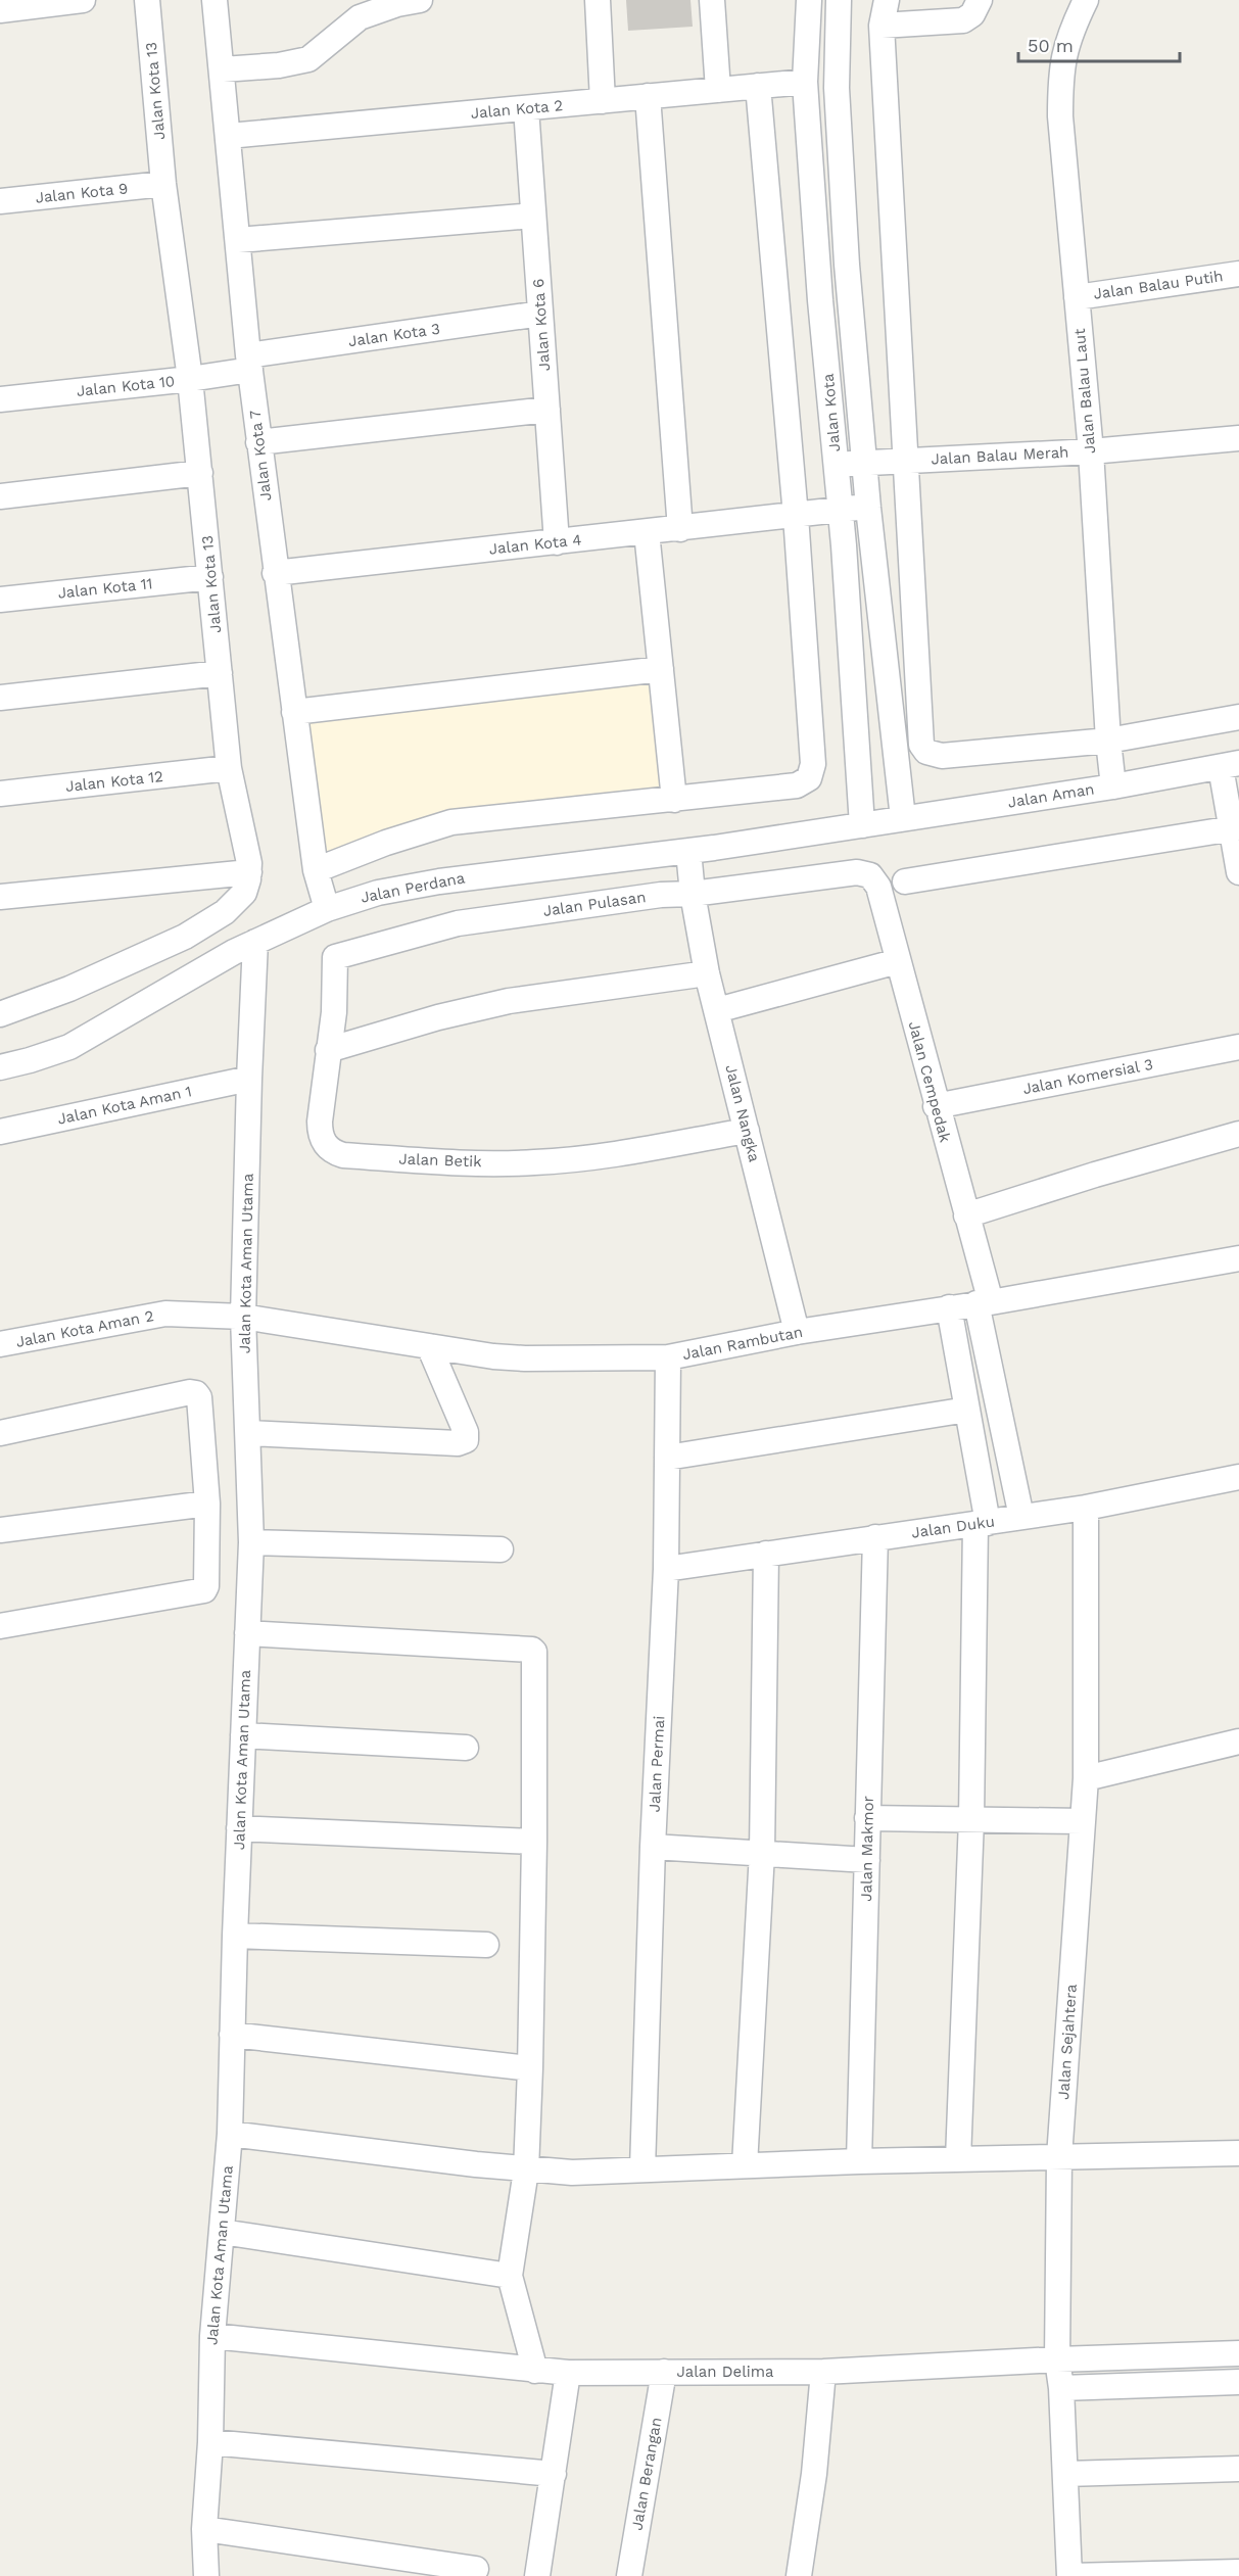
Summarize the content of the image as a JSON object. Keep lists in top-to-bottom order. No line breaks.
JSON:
{"streets":{"street":["Jalan Kota 13","Jalan Kota 2","Jalan Kota 9","Jalan Balau Putih","Jalan Kota 6","Jalan Kota 3","Jalan Kota 10","Jalan Balau Laut","Jalan Kota","Jalan Kota 7","Jalan Balau Merah","Jalan Kota 4","Jalan Kota 11","Jalan Kota 12","Jalan Aman","Jalan Perdana","Jalan Pulasan","Jalan Komersial 3","Jalan Cempedak","Jalan Kota Aman 1","Jalan Nangka","Jalan Betik","Jalan Kota Aman Utama","Jalan Kota Aman 2","Jalan Rambutan","Jalan Duku","Jalan Permai","Jalan Makmor","Jalan Sejahtera","Jalan Delima","Jalan Berangan"]},"crossings":[["Jalan Kota 13","Jalan Kota 9"],["Jalan Kota 13","Jalan Kota 10"],["Jalan Kota 13","Jalan Kota 11"],["Jalan Kota 13","Jalan Kota 12"],["Jalan Kota 2","Jalan Kota 6"],["Jalan Kota 2","Jalan Kota"],["Jalan Kota 2","Jalan Kota 7"],["Jalan Balau Putih","Jalan Balau Laut"],["Jalan Kota 6","Jalan Kota 3"],["Jalan Kota 6","Jalan Kota 4"],["Jalan Kota 3","Jalan Kota 10"],["Jalan Kota 3","Jalan Kota 7"],["Jalan Kota 10","Jalan Kota 7"],["Jalan Balau Laut","Jalan Balau Merah"],["Jalan Balau Laut","Jalan Aman"],["Jalan Kota","Jalan Balau Merah"],["Jalan Kota","Jalan Kota 4"],["Jalan Kota","Jalan Aman"],["Jalan Kota","Jalan Perdana"],["Jalan Kota 7","Jalan Kota 4"],["Jalan Kota 7","Jalan Perdana"],["Jalan Aman","Jalan Perdana"],["Jalan Perdana","Jalan Nangka"],["Jalan Perdana","Jalan Kota Aman Utama"],["Jalan Pulasan","Jalan Cempedak"],["Jalan Pulasan","Jalan Nangka"],["Jalan Pulasan","Jalan Betik"],["Jalan Komersial 3","Jalan Cempedak"],["Jalan Cempedak","Jalan Rambutan"],["Jalan Cempedak","Jalan Duku"],["Jalan Kota Aman 1","Jalan Kota Aman Utama"],["Jalan Nangka","Jalan Betik"],["Jalan Nangka","Jalan Rambutan"],["Jalan Kota Aman Utama","Jalan Kota Aman 2"],["Jalan Kota Aman Utama","Jalan Rambutan"],["Jalan Kota Aman Utama","Jalan Delima"],["Jalan Kota Aman 2","Jalan Rambutan"],["Jalan Rambutan","Jalan Permai"],["Jalan Duku","Jalan Permai"],["Jalan Duku","Jalan Makmor"],["Jalan Duku","Jalan Sejahtera"],["Jalan Sejahtera","Jalan Delima"],["Jalan Delima","Jalan Berangan"]],"scale_bar":"50 m"}
